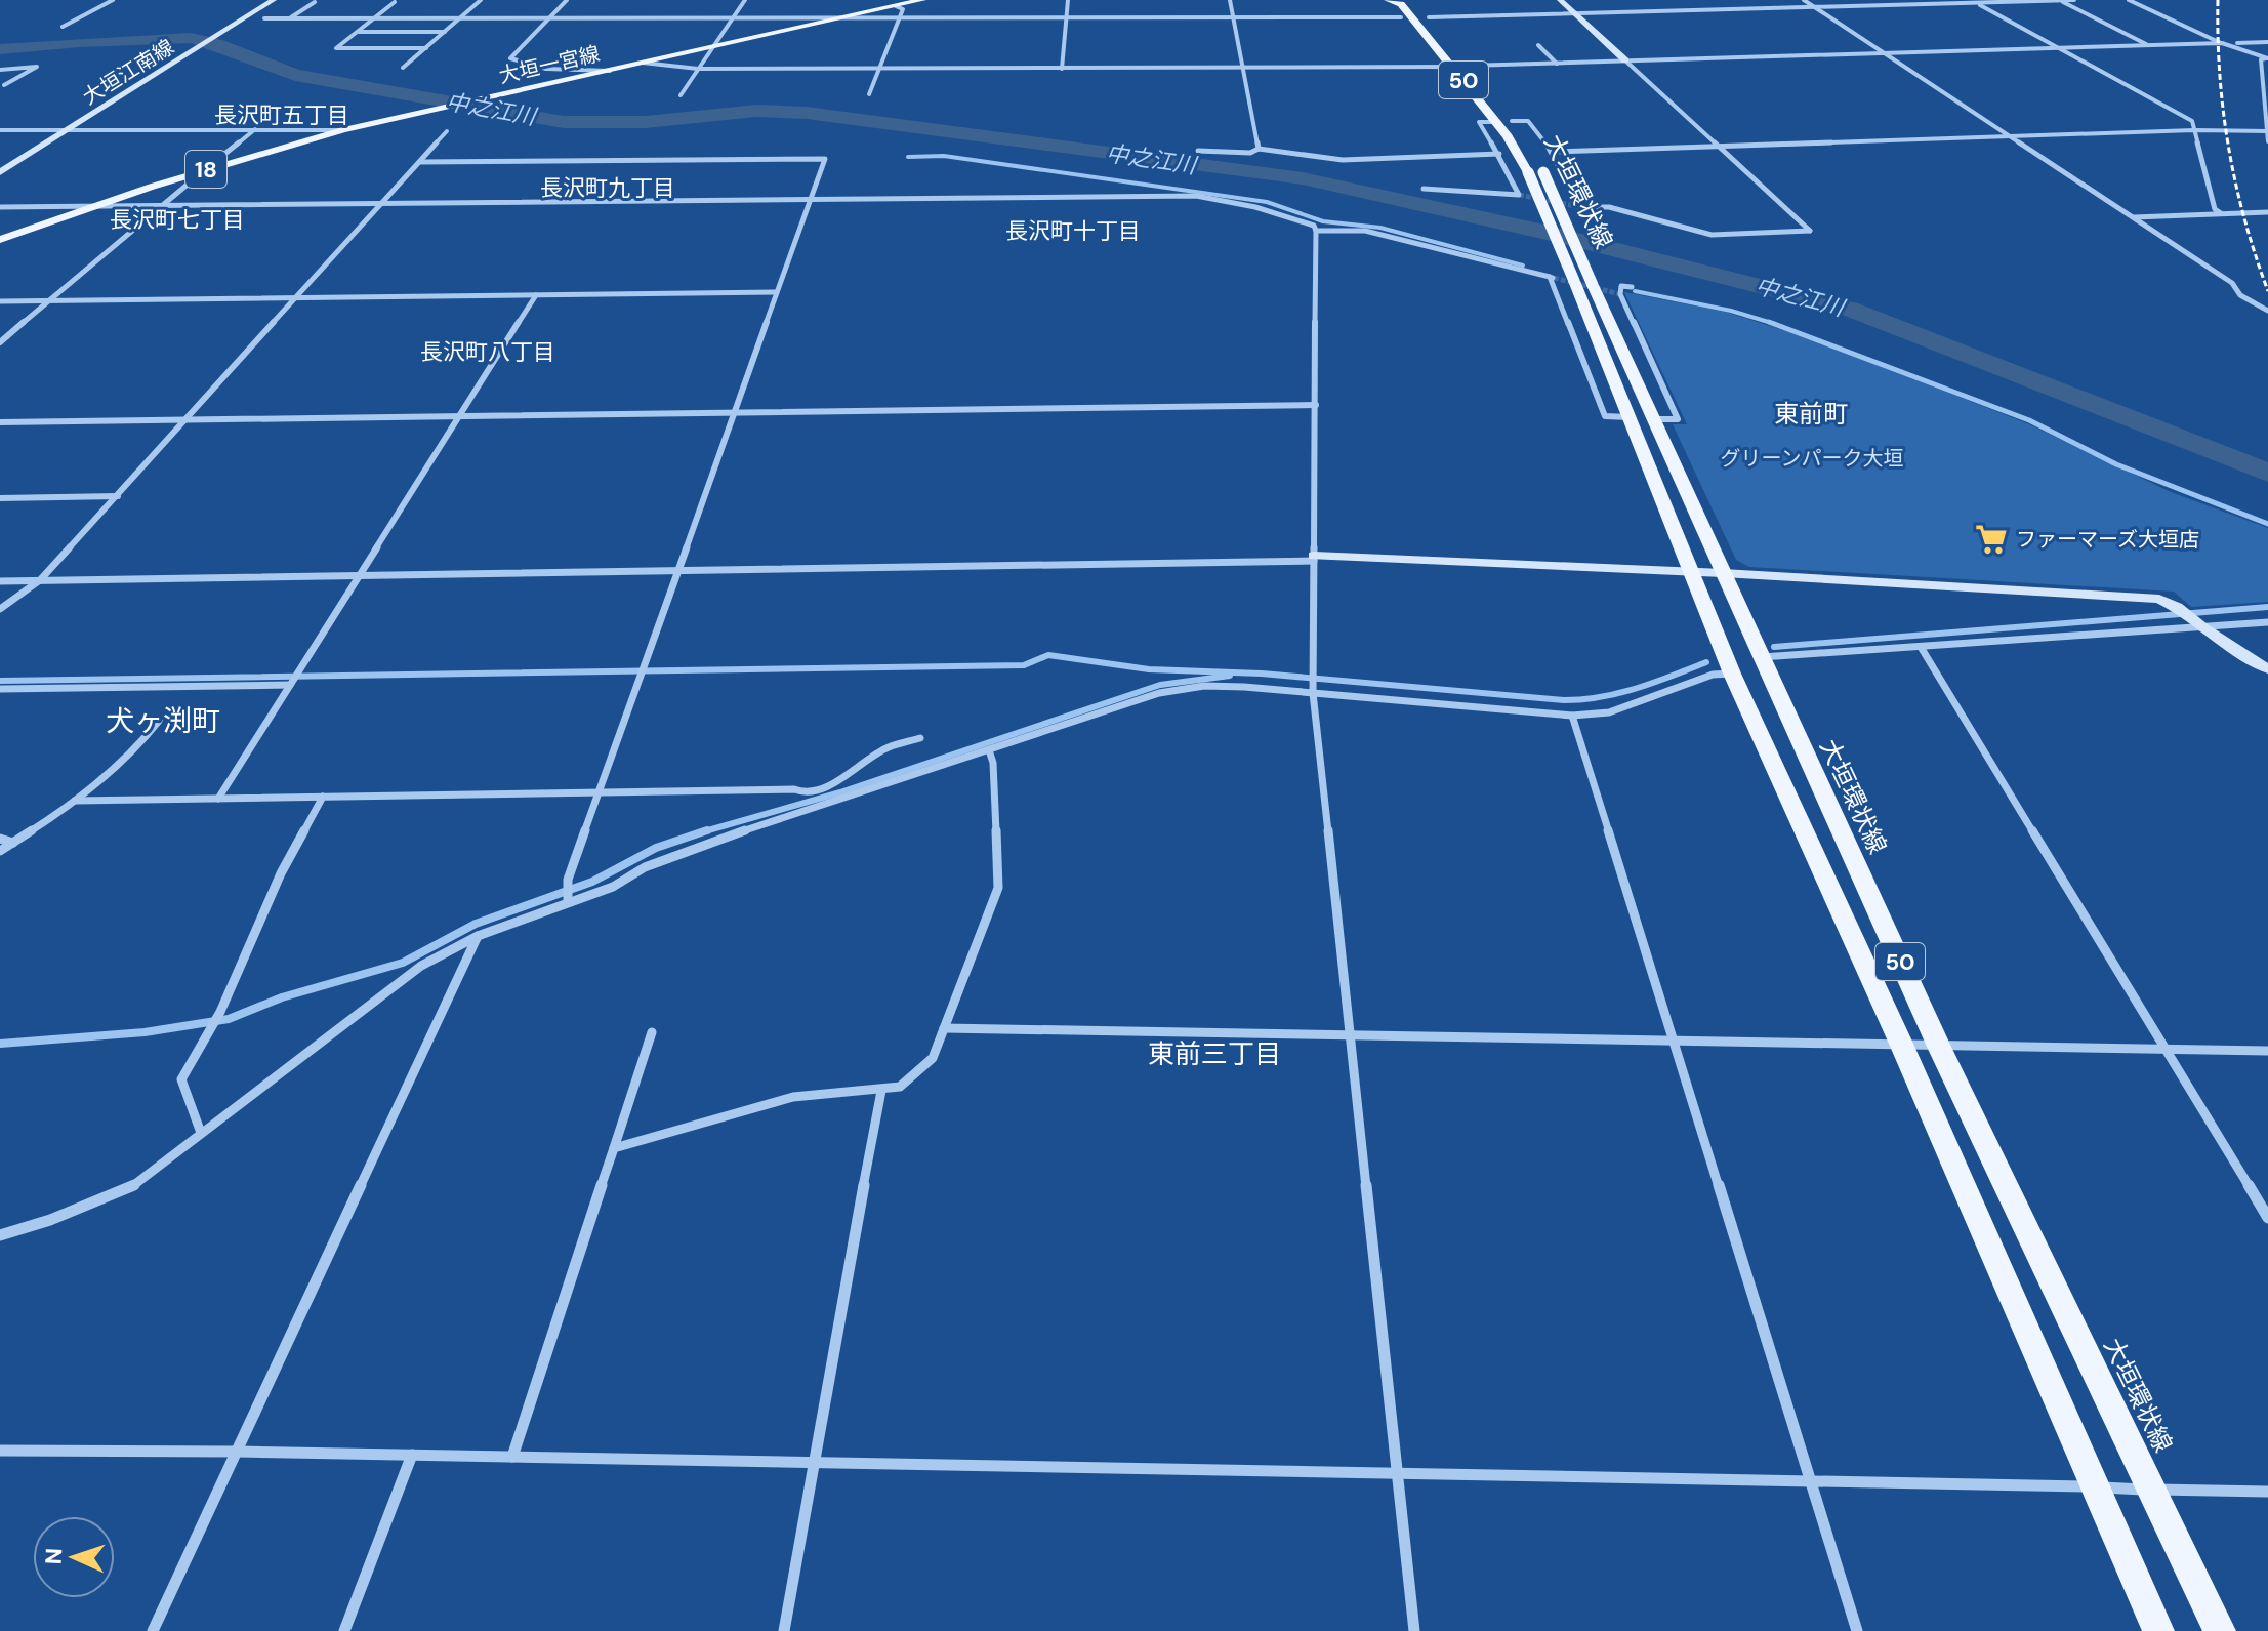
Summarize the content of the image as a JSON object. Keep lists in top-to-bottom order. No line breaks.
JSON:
{"streets":{"main road":["大垣一宮線","50","18","大垣環状線"],"street":["大垣江南線"]},"districts":["長沢町五丁目","長沢町九丁目","長沢町七丁目","長沢町十丁目","長沢町八丁目","東前町","犬ヶ渕町","東前三丁目"],"water":["中之江川"],"parks":["グリーンパーク大垣"],"places":{"supermarket":["ファーマーズ大垣店"]},"north":"left"}
